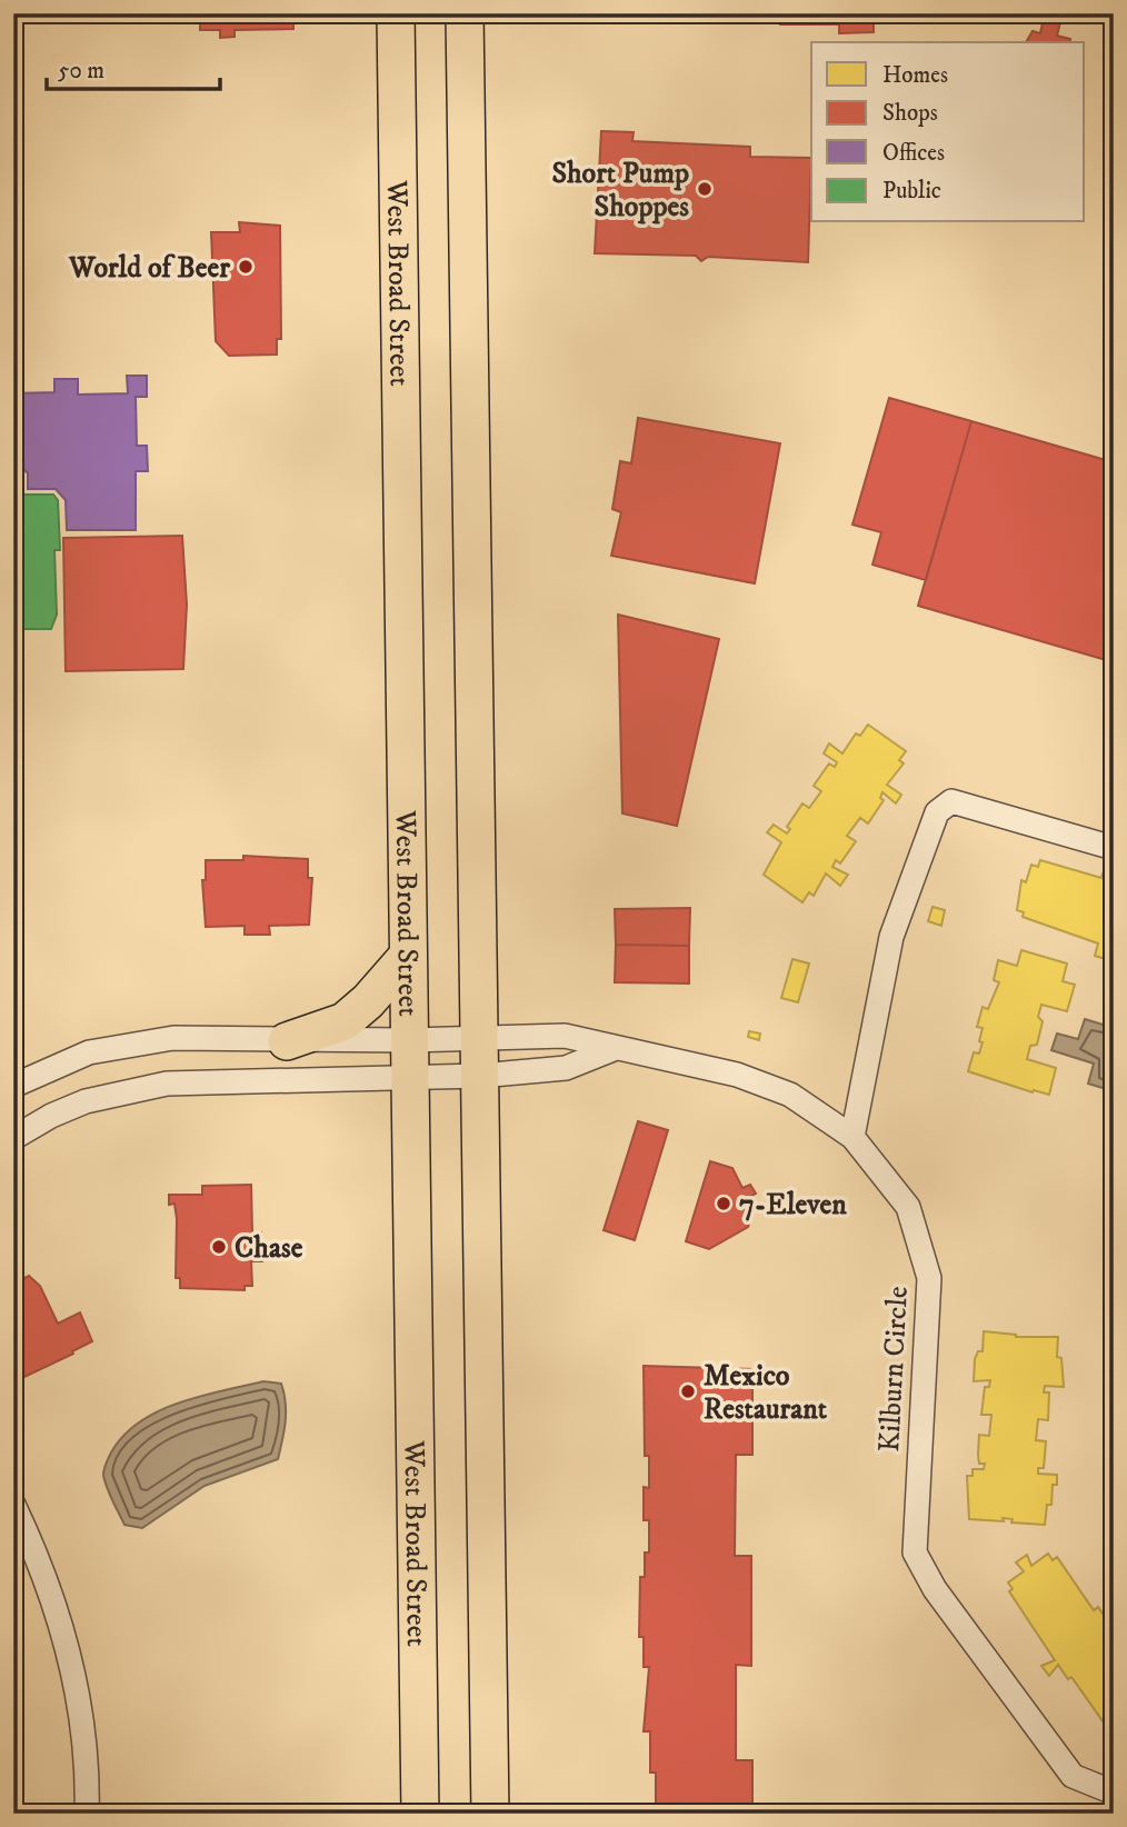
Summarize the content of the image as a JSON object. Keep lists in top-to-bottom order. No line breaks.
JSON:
{"streets":{"main road":["West Broad Street"],"street":["Kilburn Circle"]},"places":["Short Pump Shoppes","World of Beer","7-Eleven","Chase","Mexico Restaurant"],"legend":["Homes","Shops","Offices","Public"],"scale_bar":"50 m"}
